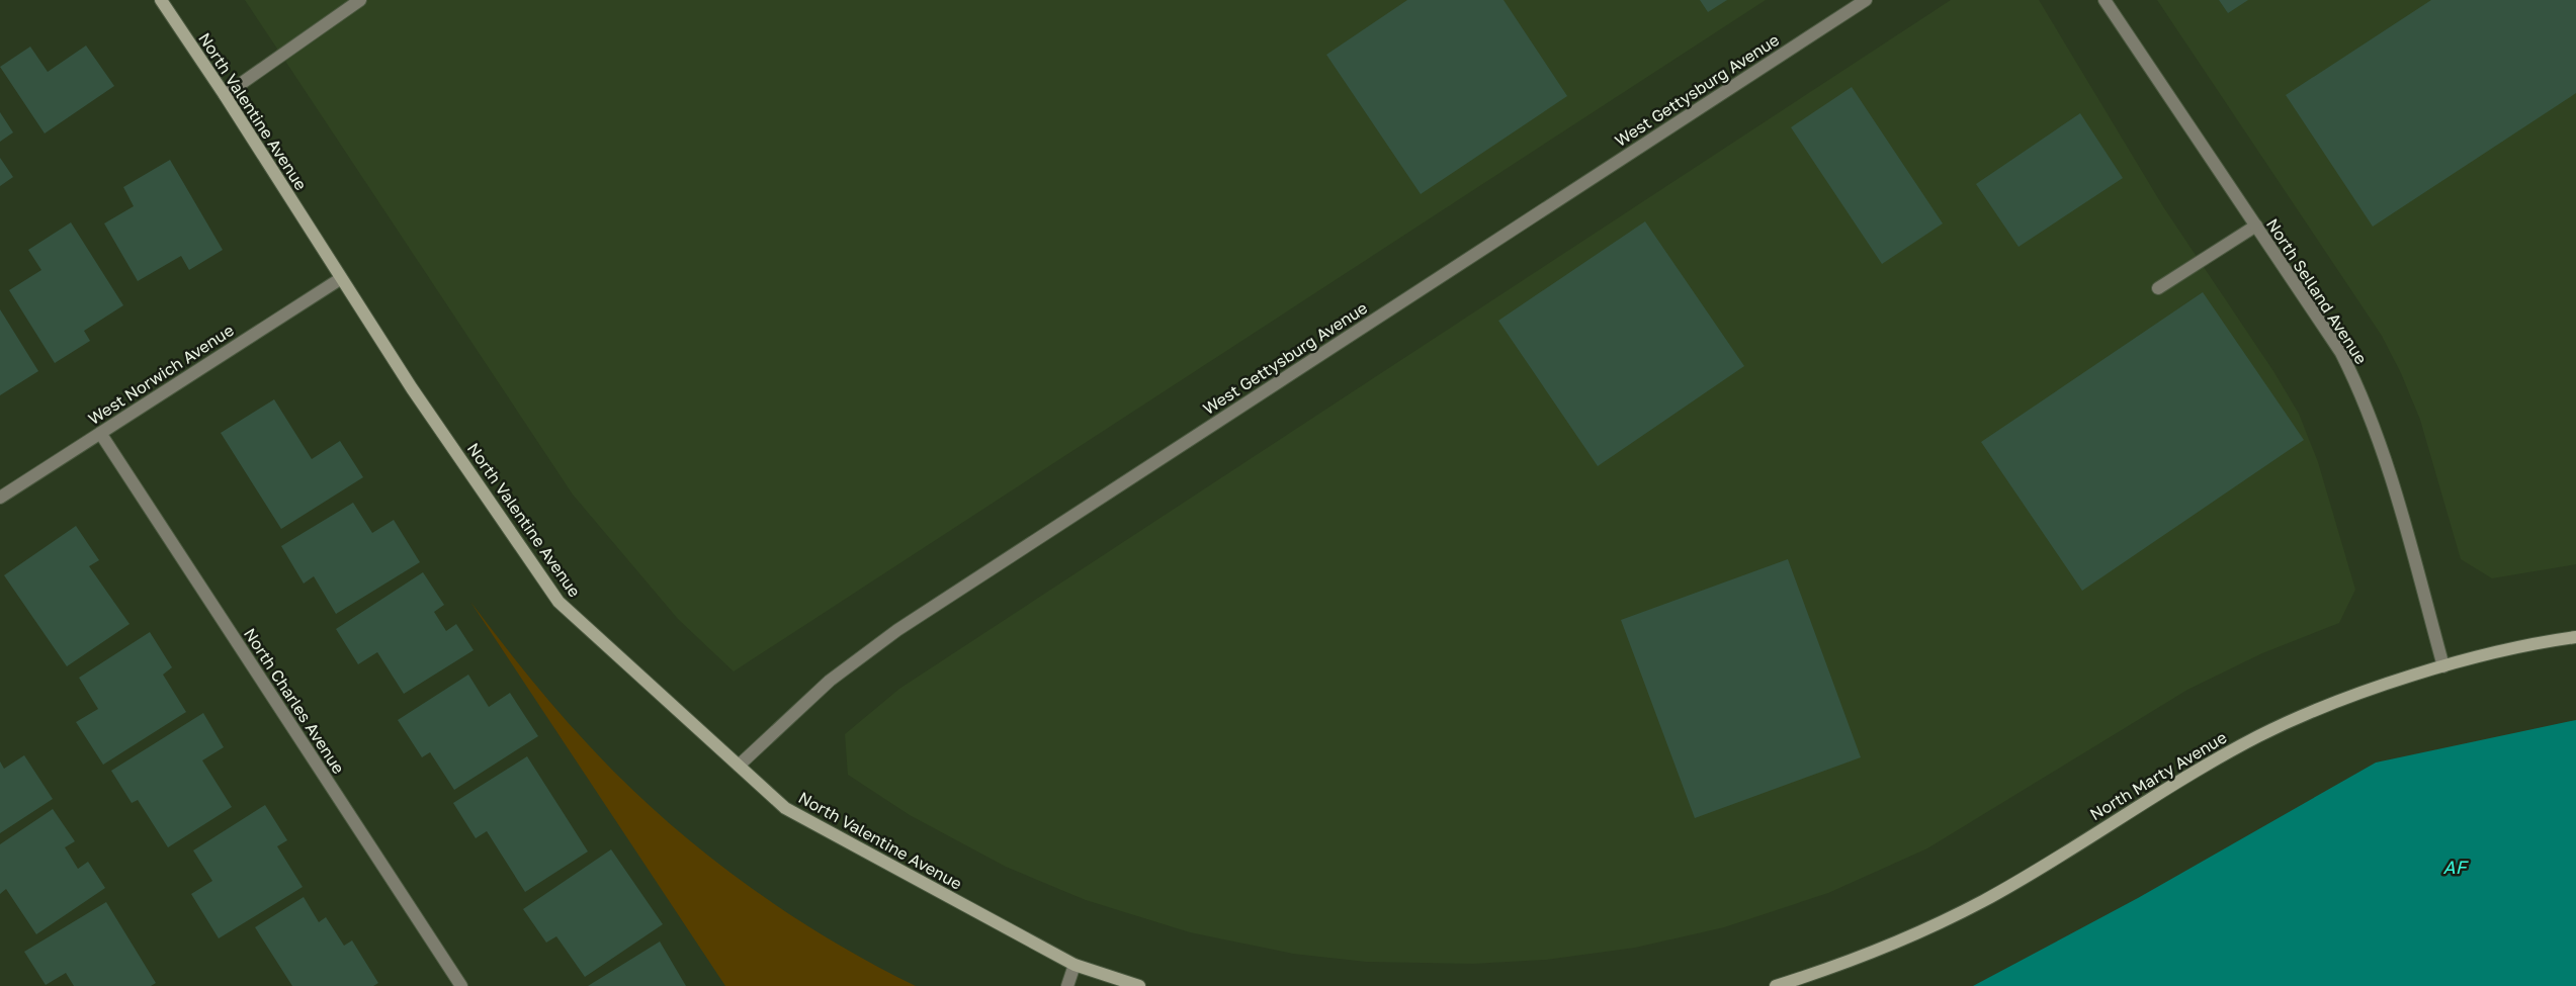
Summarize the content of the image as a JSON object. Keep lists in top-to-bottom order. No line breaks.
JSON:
{"streets":{"street":["West Gettysburg Avenue","North Valentine Avenue","North Selland Avenue","West Norwich Avenue","North Charles Avenue","North Marty Avenue"]},"crossings":[["West Gettysburg Avenue","North Valentine Avenue"],["North Valentine Avenue","West Norwich Avenue"],["North Selland Avenue","North Marty Avenue"],["West Norwich Avenue","North Charles Avenue"]],"water":["AF"]}
